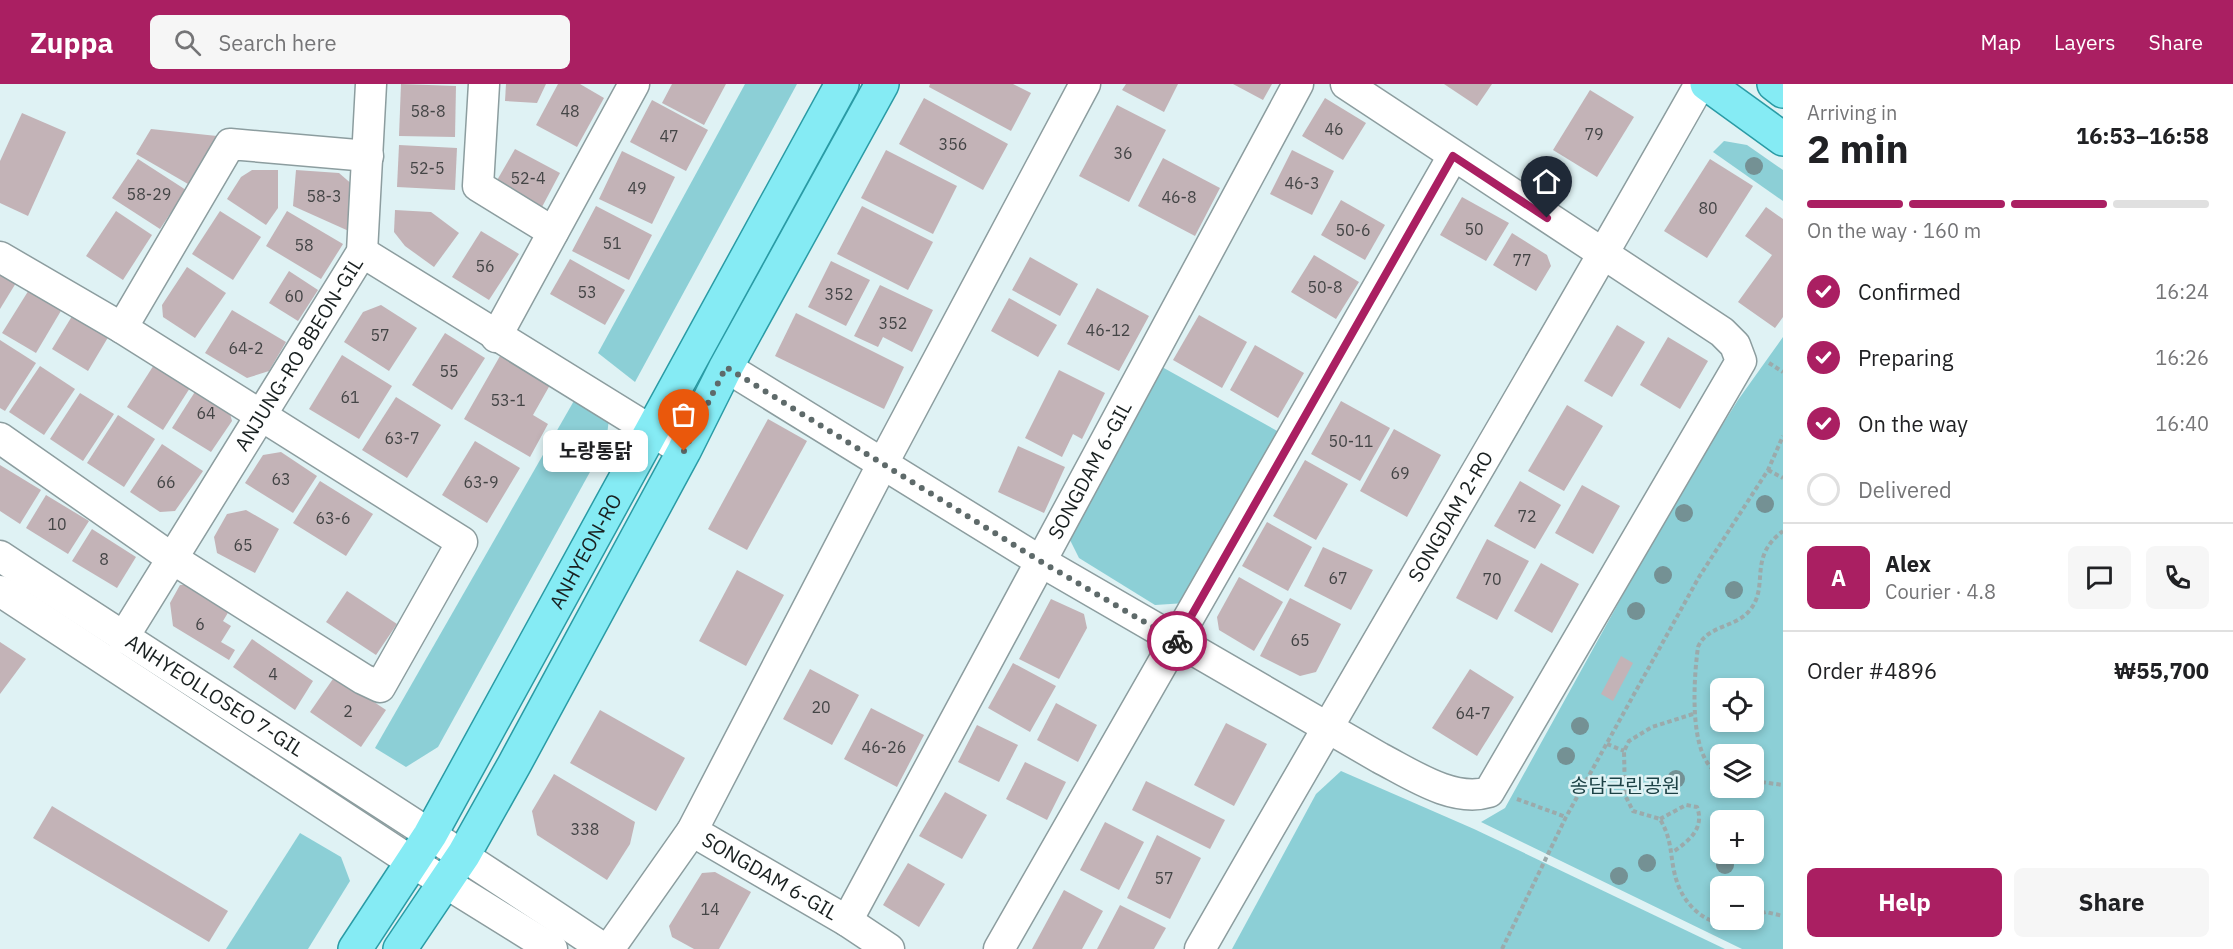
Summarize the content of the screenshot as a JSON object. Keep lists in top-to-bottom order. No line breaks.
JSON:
{"streets":{"main road":["ANHYEON-RO"],"street":["ANJUNG-RO 8BEON-GIL","SONGDAM 6-GIL","SONGDAM 2-RO","ANHYEOLLOSEO 7-GIL"]},"crossings":[["ANJUNG-RO 8BEON-GIL","ANHYEON-RO"],["ANJUNG-RO 8BEON-GIL","ANHYEOLLOSEO 7-GIL"],["ANHYEON-RO","ANHYEOLLOSEO 7-GIL"]],"parks":["송담근린공원"],"places":["노랑통닭"],"house_numbers":["58-8","48","46","79","47","356","36","52-5","52-4","46-3","49","58-29","58-3","46-8","80","50","50-6","51","58","77","56","50-8","53","352","60","352","46-12","57","64-2","55","61","53-1","64","63-7","50-11","69","63","66","63-9","72","63-6","10","65","8","67","70","6","65","4","20","2","64-7","46-26","338","57","14"],"page":{"header":"Zuppa","search":"Search here","nav":["Map","Layers","Share"],"heading":["2 min","Arriving in","16:53–16:58"],"panel":["Alex","Courier · 4.8","Order #4896","₩55,700"],"bar":"On the way · 160 m","list":[["Confirmed","16:24"],["Preparing","16:26"],["On the way","16:40"],"Delivered"],"bubble":"노랑통닭","round":"A","map_buttons":["+","−"],"buttons":["Help","Share"]}}
